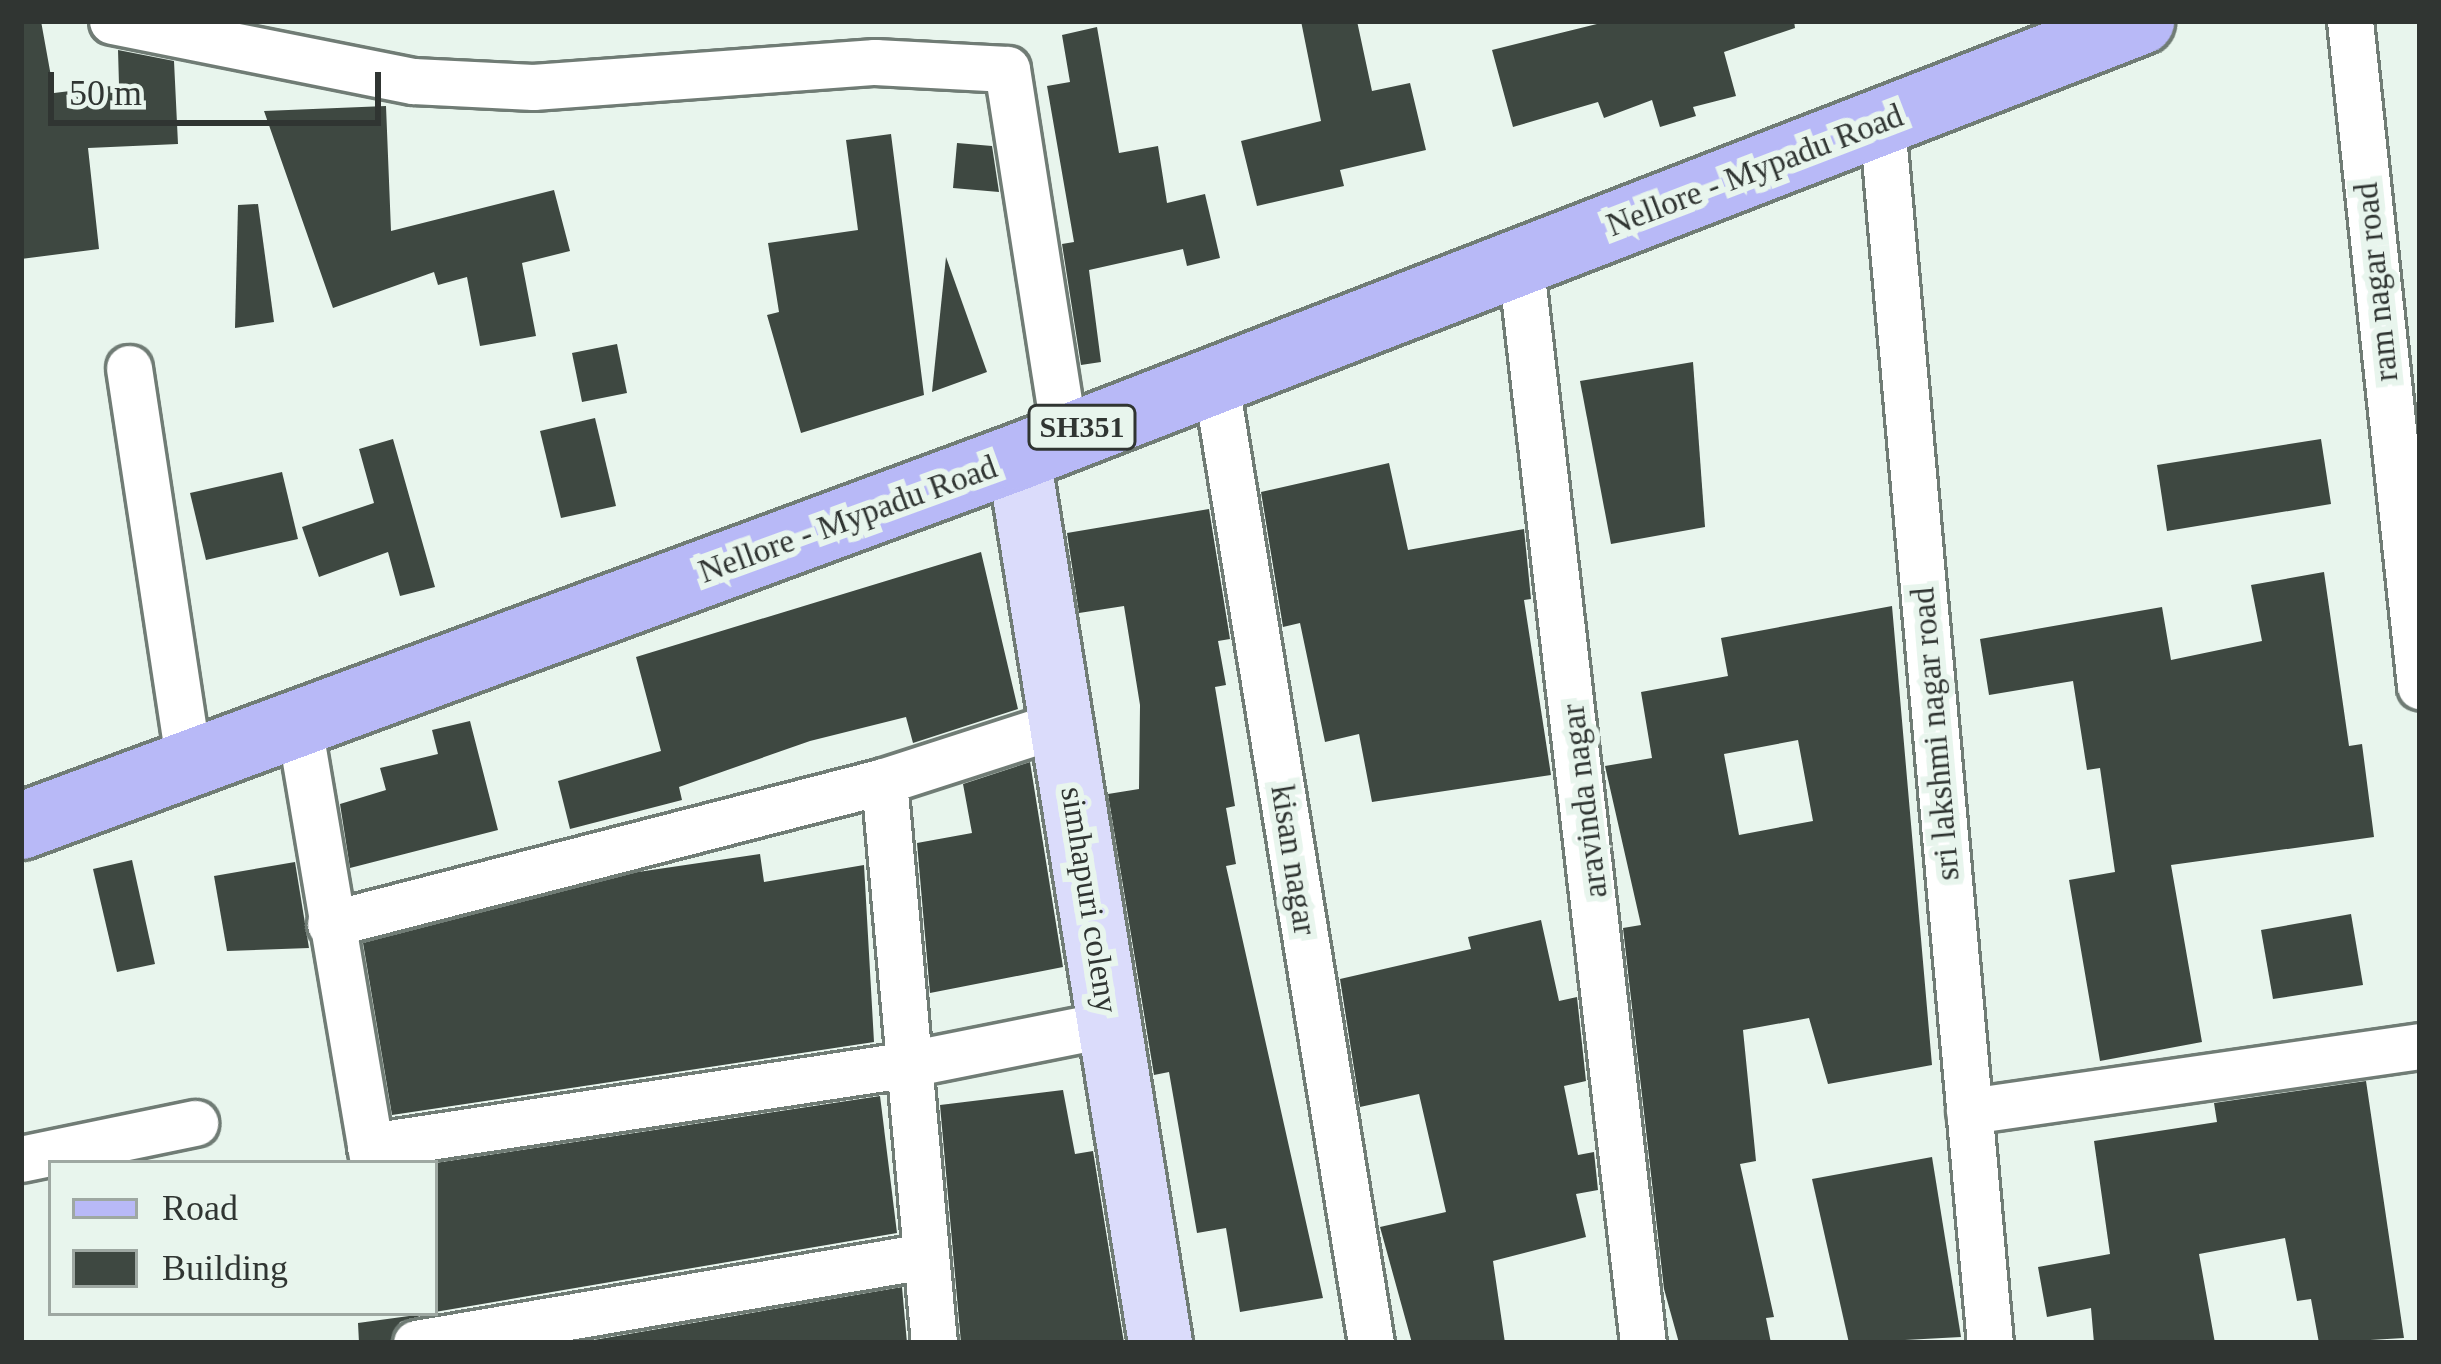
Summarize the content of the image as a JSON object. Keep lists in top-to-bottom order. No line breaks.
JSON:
{"streets":{"main road":["Nellore - Mypadu Road","SH351"],"street":["ram nagar road","sri lakshmi nagar road","aravinda nagar","kisan nagar","simhapuri coleny"]},"crossings":[["Nellore - Mypadu Road","sri lakshmi nagar road"],["Nellore - Mypadu Road","aravinda nagar"],["Nellore - Mypadu Road","kisan nagar"],["Nellore - Mypadu Road","simhapuri coleny"]],"legend":["Road","Building"],"scale_bar":"50 m"}
